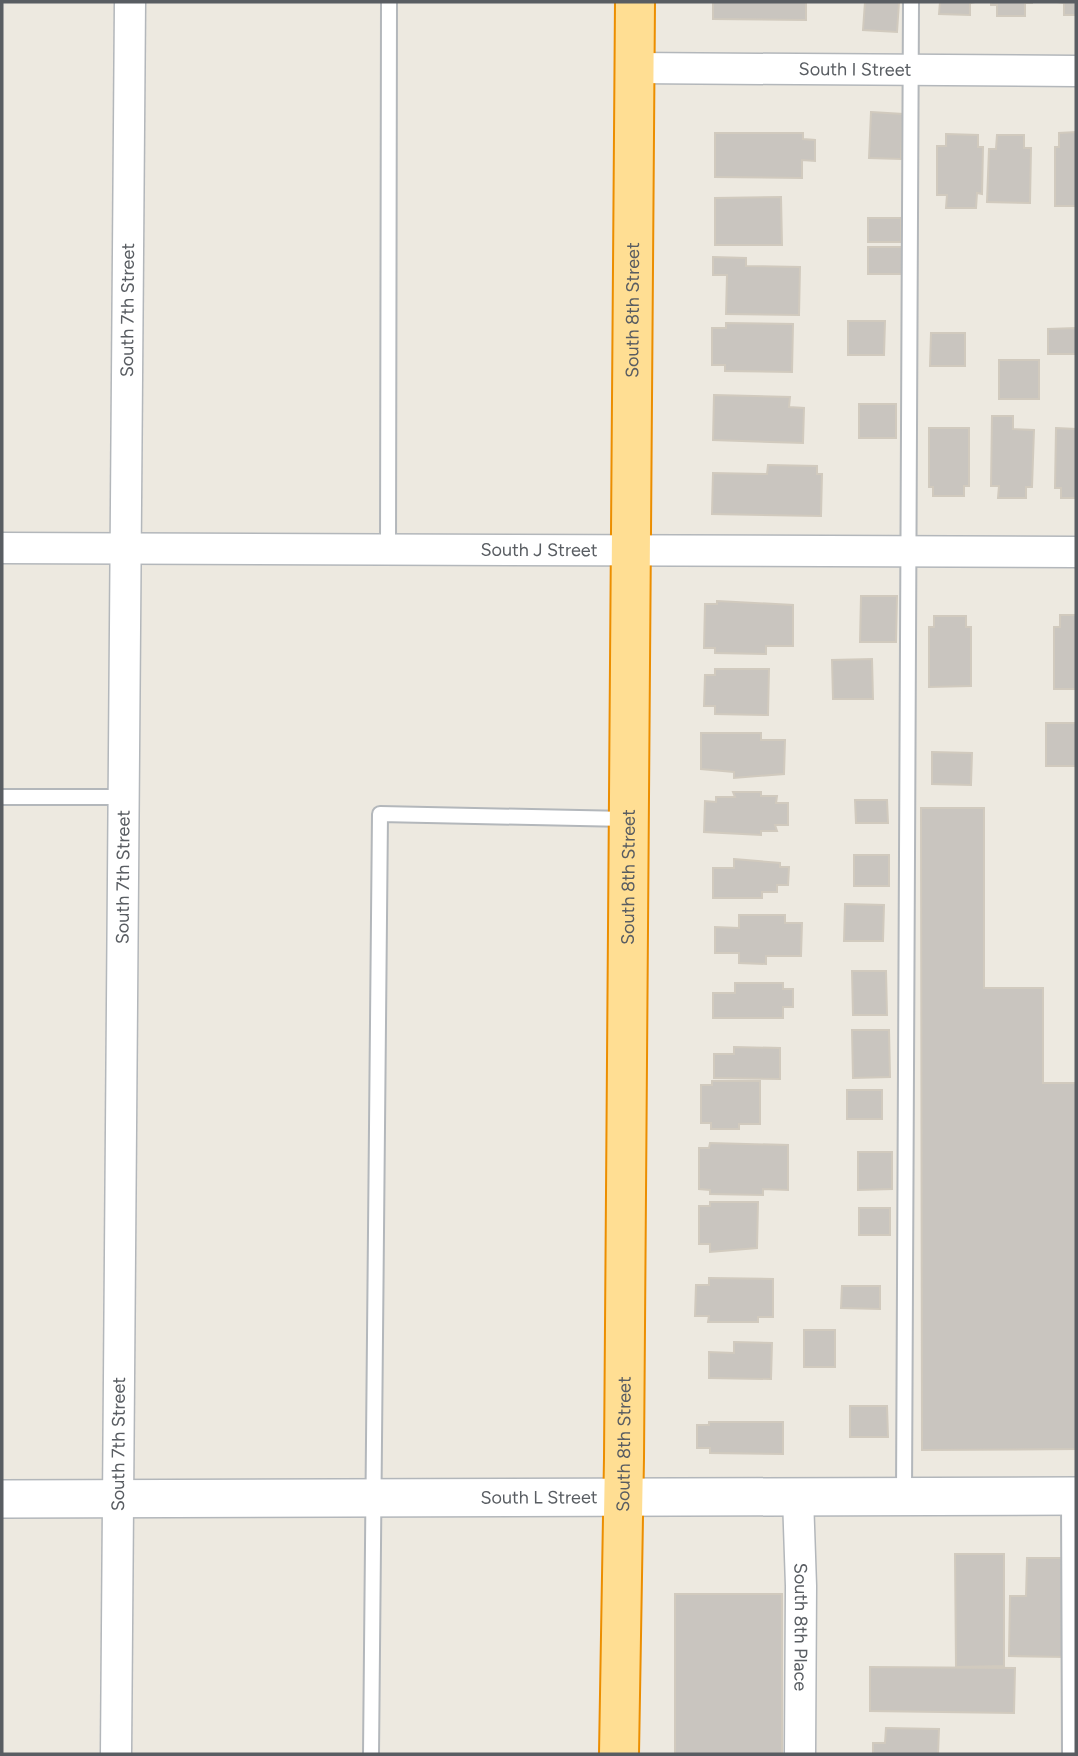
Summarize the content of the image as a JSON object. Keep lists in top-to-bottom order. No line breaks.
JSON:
{"streets":{"highway":["South 8th Street"],"street":["South I Street","South 7th Street","South J Street","South L Street","South 8th Place"]},"crossings":[["South I Street","South 8th Street"],["South 7th Street","South J Street"],["South 7th Street","South L Street"],["South 8th Street","South J Street"],["South 8th Street","South L Street"],["South L Street","South 8th Place"]]}
